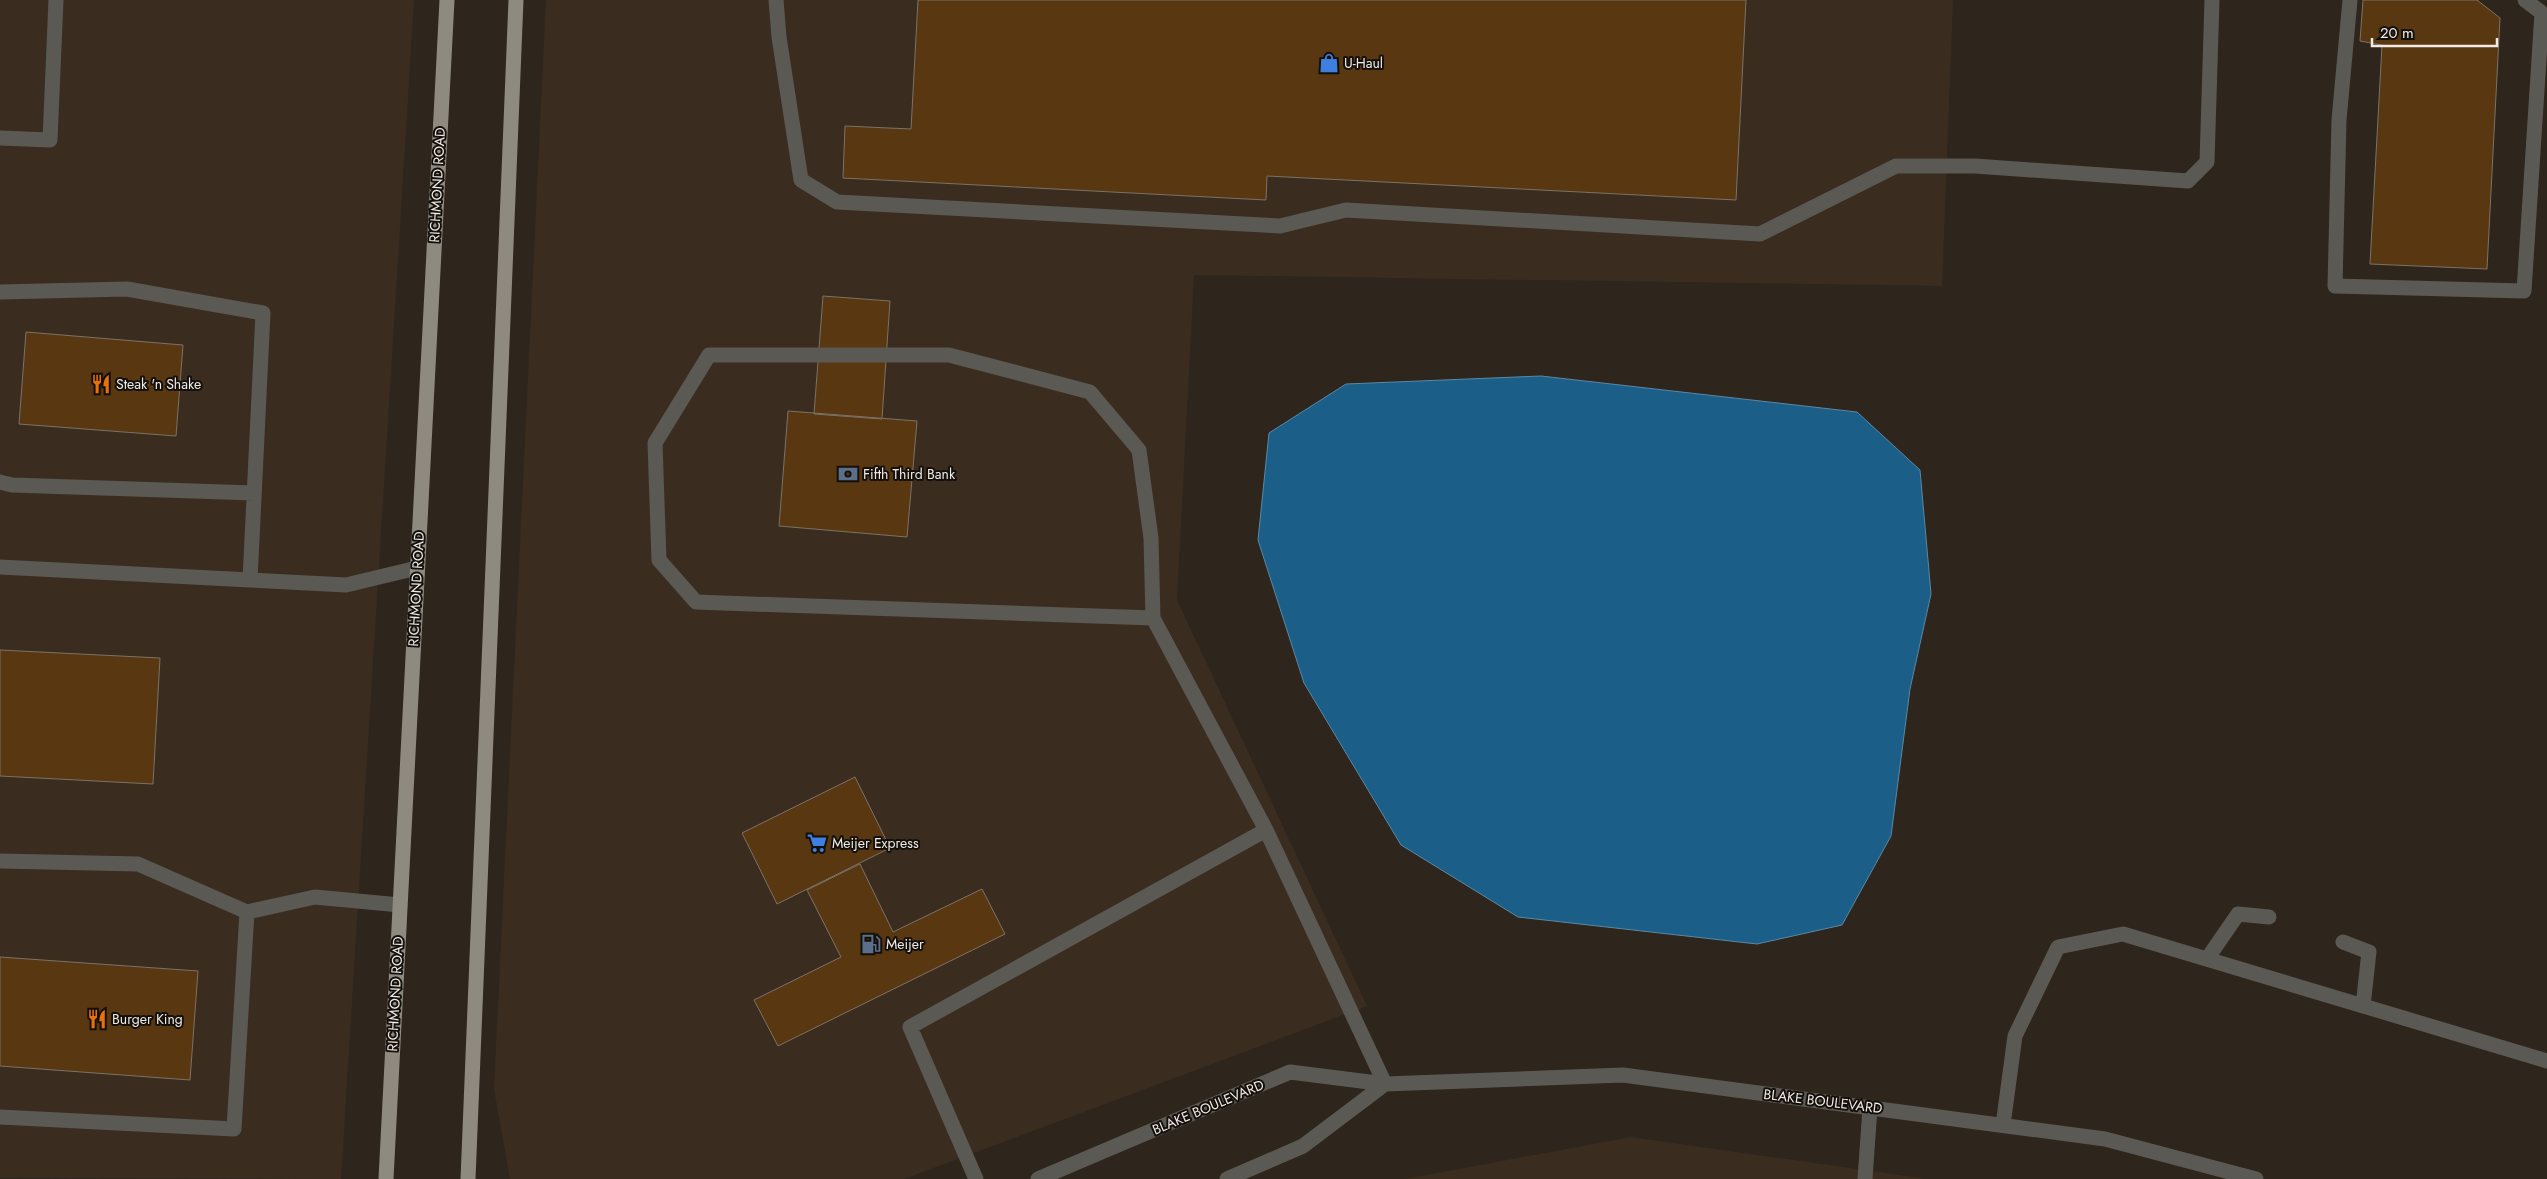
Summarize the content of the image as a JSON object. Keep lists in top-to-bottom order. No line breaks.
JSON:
{"streets":{"main road":["RICHMOND ROAD"],"street":["BLAKE BOULEVARD"]},"places":{"shop":["U-Haul"],"restaurant":["Steak 'n Shake","Burger King"],"bank":["Fifth Third Bank"],"supermarket":["Meijer Express"],"fuel station":["Meijer"]},"scale_bar":"20 m"}
